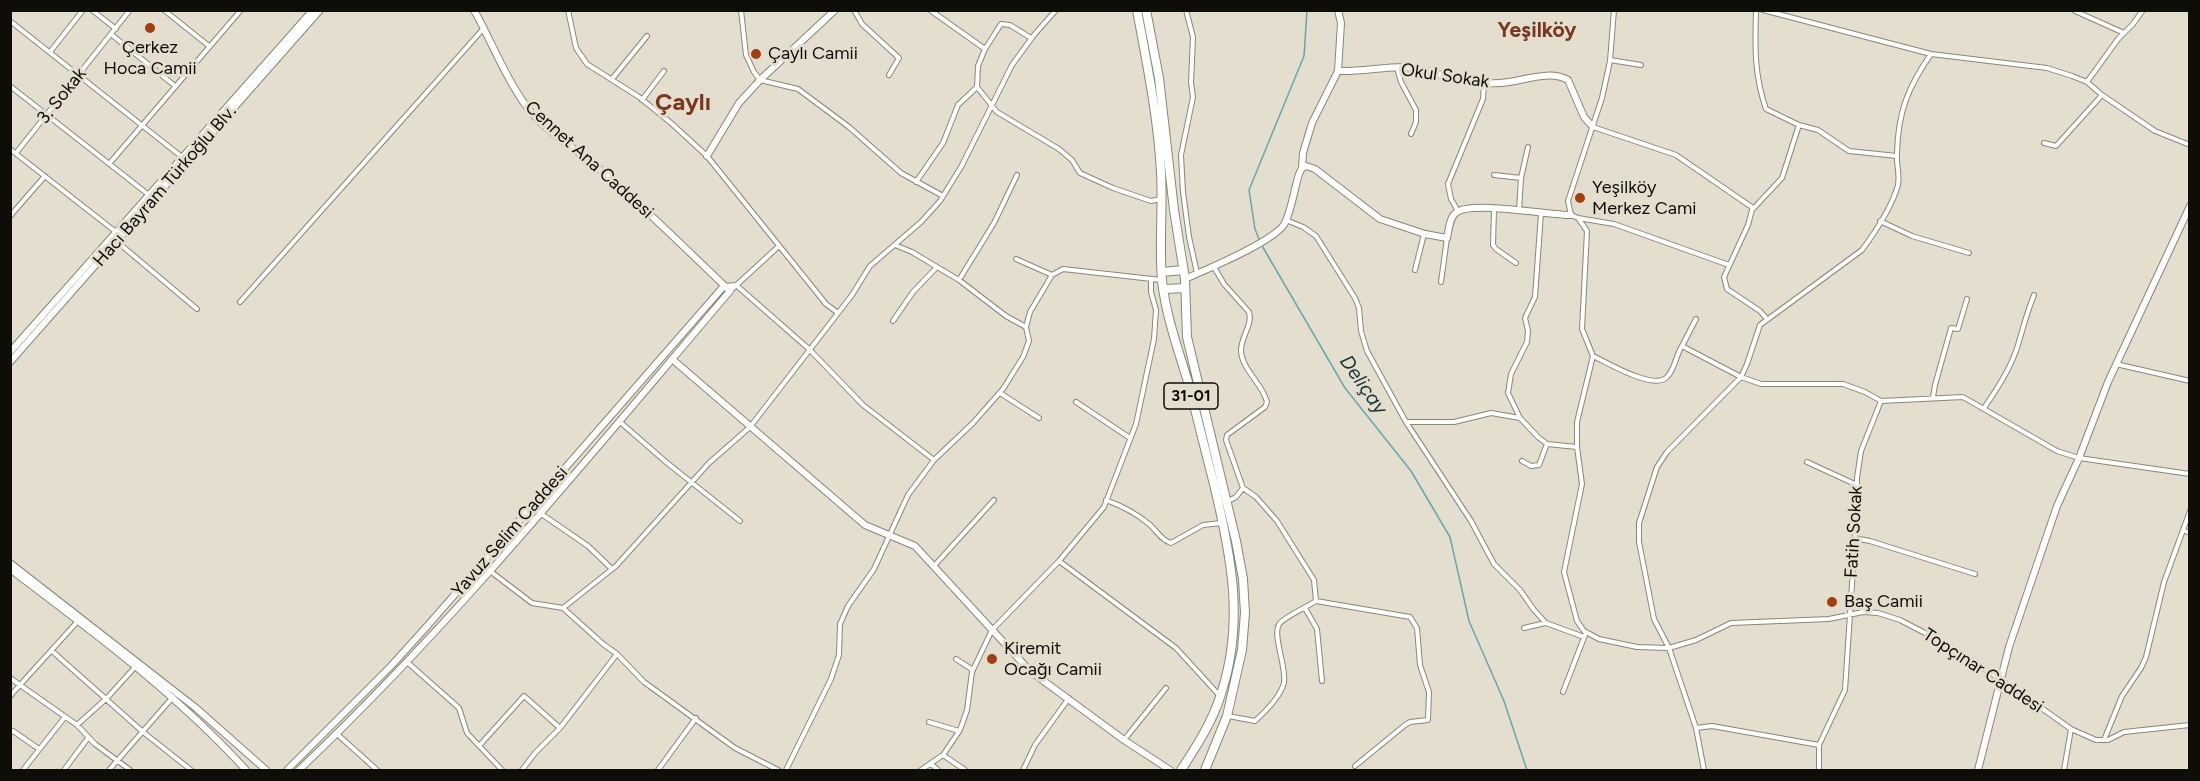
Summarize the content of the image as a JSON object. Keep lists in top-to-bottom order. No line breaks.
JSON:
{"streets":{"highway":["31-01"],"street":["Okul Sokak","3. Sokak","Cennet Ana Caddesi","Hacı Bayram Türkoğlu Blv.","Yavuz Selim Caddesi","Fatih Sokak","Topçınar Caddesi"]},"crossings":[["Cennet Ana Caddesi","Yavuz Selim Caddesi"],["Fatih Sokak","Topçınar Caddesi"]],"districts":["Yeşilköy","Çaylı"],"water":["Deliçay"],"places":["Çerkez Hoca Camii","Çaylı Camii","Yeşilköy Merkez Cami","Baş Camii","Kiremit Ocağı Camii"]}
